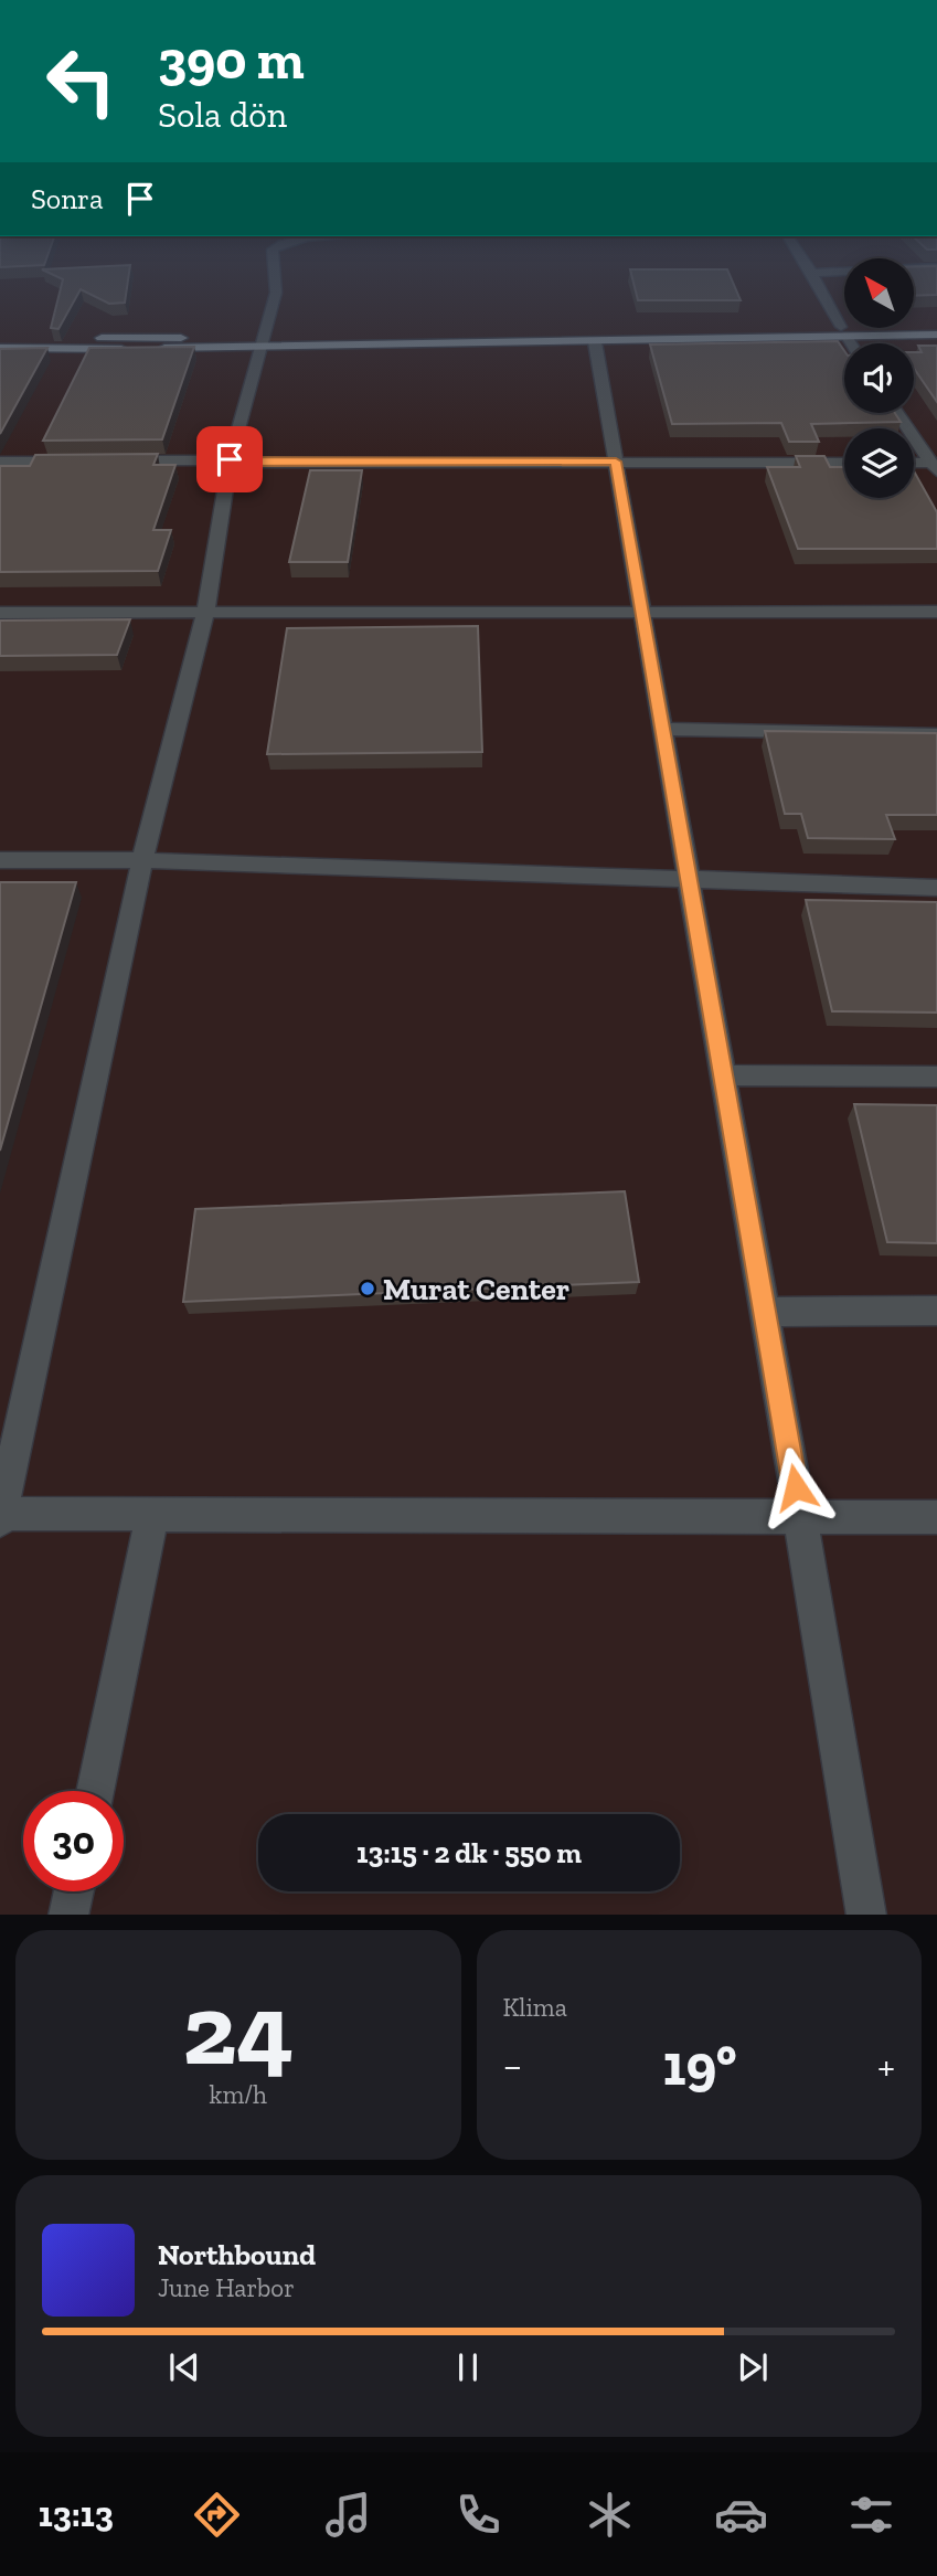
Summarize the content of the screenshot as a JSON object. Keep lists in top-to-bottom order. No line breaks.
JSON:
{"places":["Murat Center"],"north":"top left","page":{"turn":["390 m","Sola dön"],"then":"Sonra","limit":"30","trip":"13:15 · 2 dk · 550 m","tile":[["24","km/h"],"Klima"],"heat":["−","19°","+"],"song":["Northbound","June Harbor"],"tabs":"13:13"}}
